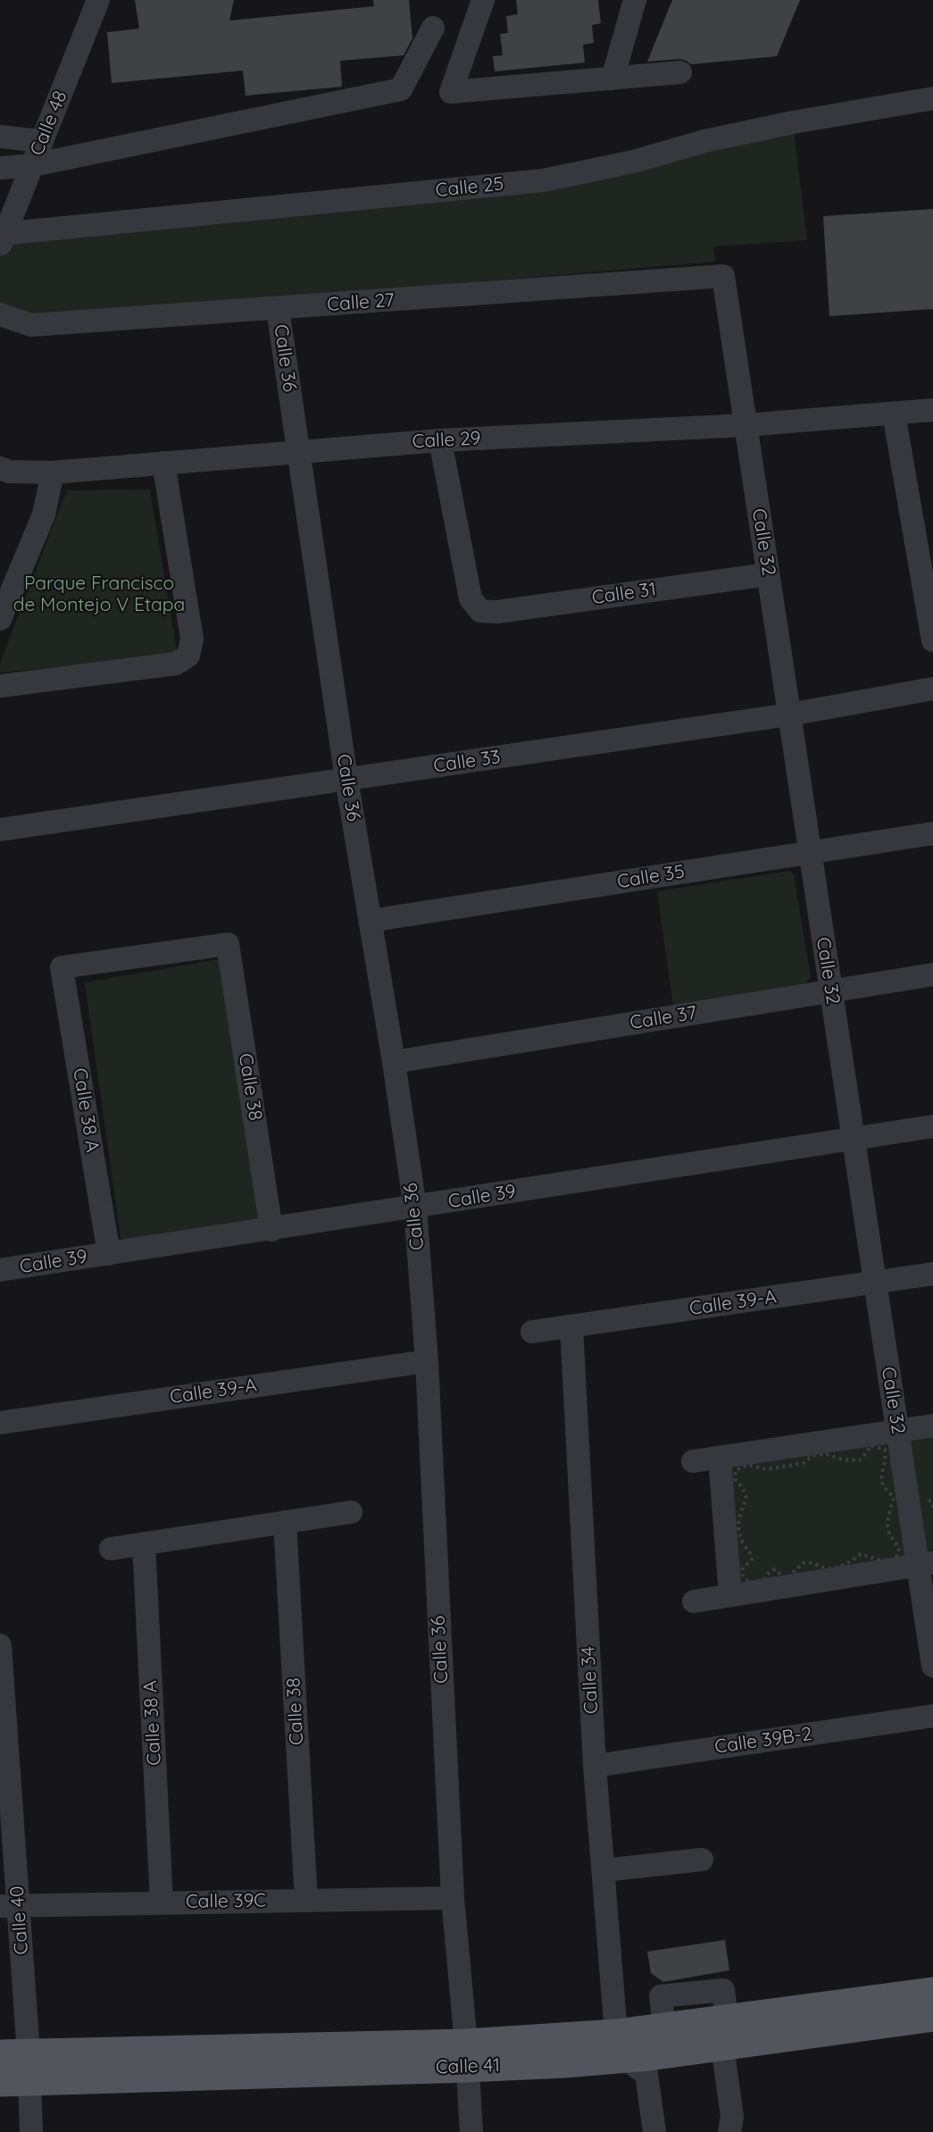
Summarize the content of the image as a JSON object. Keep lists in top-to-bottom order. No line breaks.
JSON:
{"streets":{"main road":["Calle 41"],"street":["Calle 48","Calle 25","Calle 27","Calle 36","Calle 29","Calle 32","Calle 31","Calle 33","Calle 35","Calle 37","Calle 38","Calle 38 A","Calle 39","Calle 39-A","Calle 34","Calle 39B-2","Calle 39C","Calle 40"]},"crossings":[["Calle 48","Calle 25"],["Calle 27","Calle 36"],["Calle 27","Calle 32"],["Calle 36","Calle 29"],["Calle 36","Calle 33"],["Calle 36","Calle 35"],["Calle 36","Calle 37"],["Calle 36","Calle 39"],["Calle 36","Calle 39-A"],["Calle 36","Calle 39C"],["Calle 36","Calle 41"],["Calle 29","Calle 32"],["Calle 29","Calle 31"],["Calle 32","Calle 31"],["Calle 32","Calle 33"],["Calle 32","Calle 35"],["Calle 32","Calle 37"],["Calle 32","Calle 39"],["Calle 32","Calle 39-A"],["Calle 38","Calle 38 A"],["Calle 38","Calle 39"],["Calle 38","Calle 39C"],["Calle 38 A","Calle 39"],["Calle 38 A","Calle 39C"],["Calle 39-A","Calle 34"],["Calle 34","Calle 39B-2"],["Calle 34","Calle 41"],["Calle 39C","Calle 40"],["Calle 40","Calle 41"]],"parks":["Parque Francisco de Montejo V Etapa"]}
